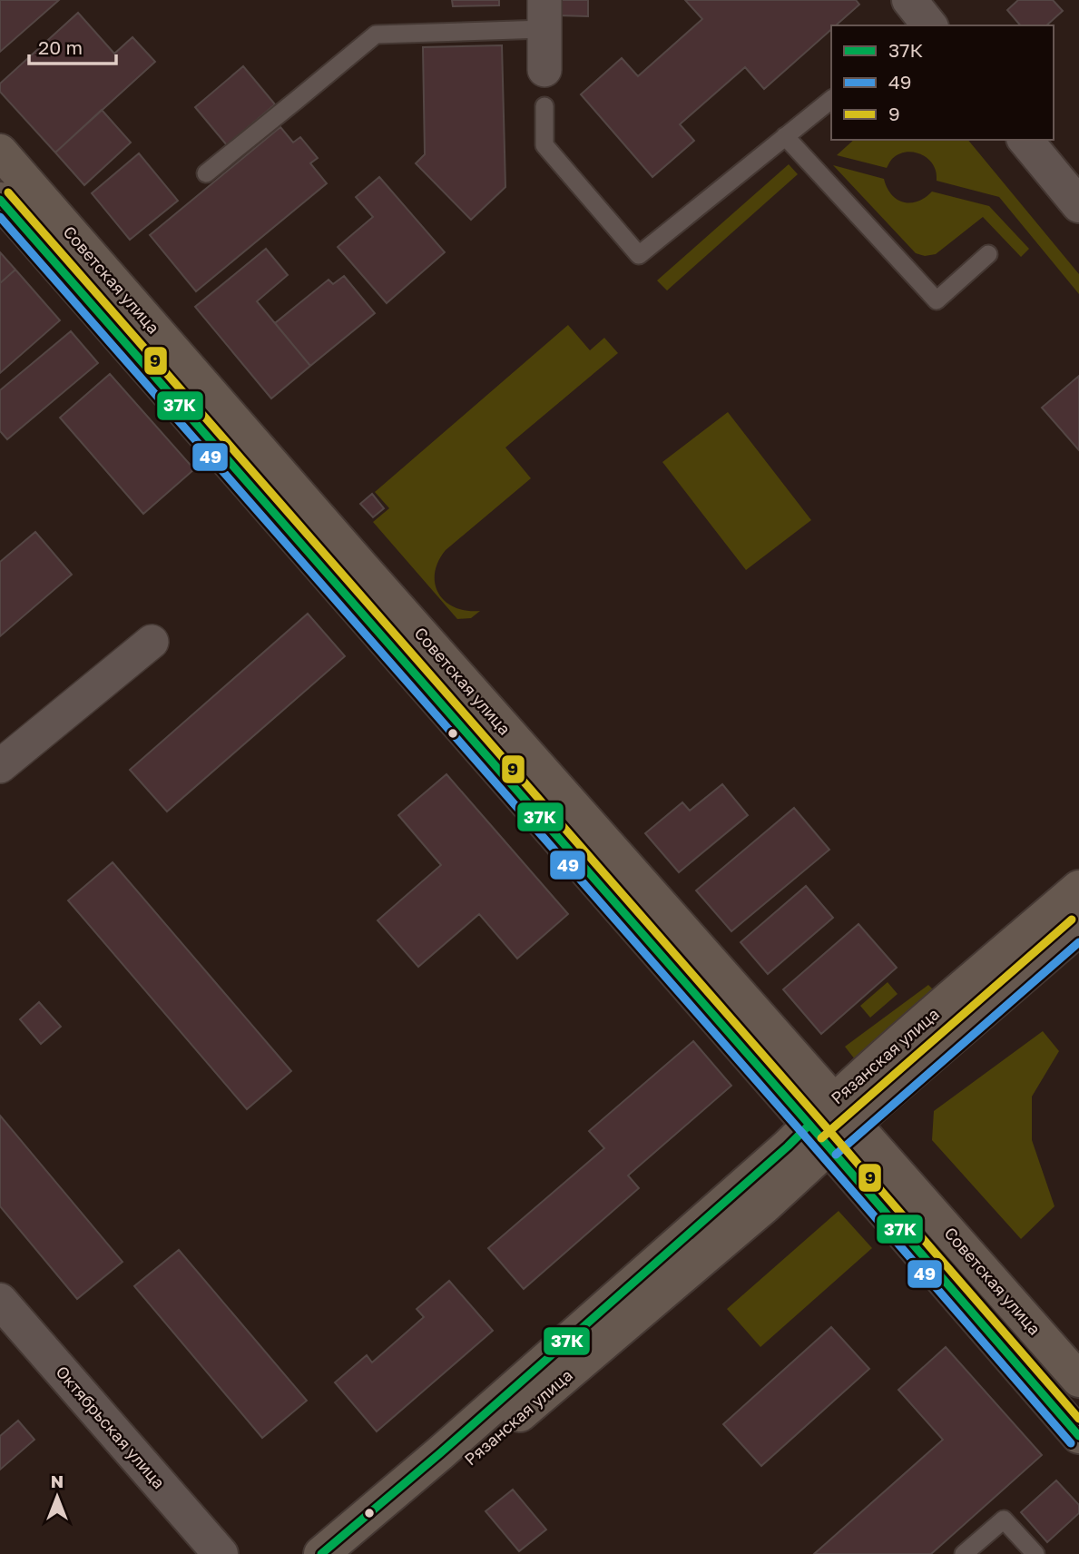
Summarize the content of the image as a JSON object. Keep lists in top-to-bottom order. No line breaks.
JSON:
{"streets":{"main road":["Советская улица","Рязанская улица"],"street":["Октябрьская улица"]},"crossings":[["Советская улица","Рязанская улица"]],"lines":["transit line 9","transit line 37К","transit line 49"],"legend":["37К","49","9"],"scale_bar":"20 m","north":"top"}
